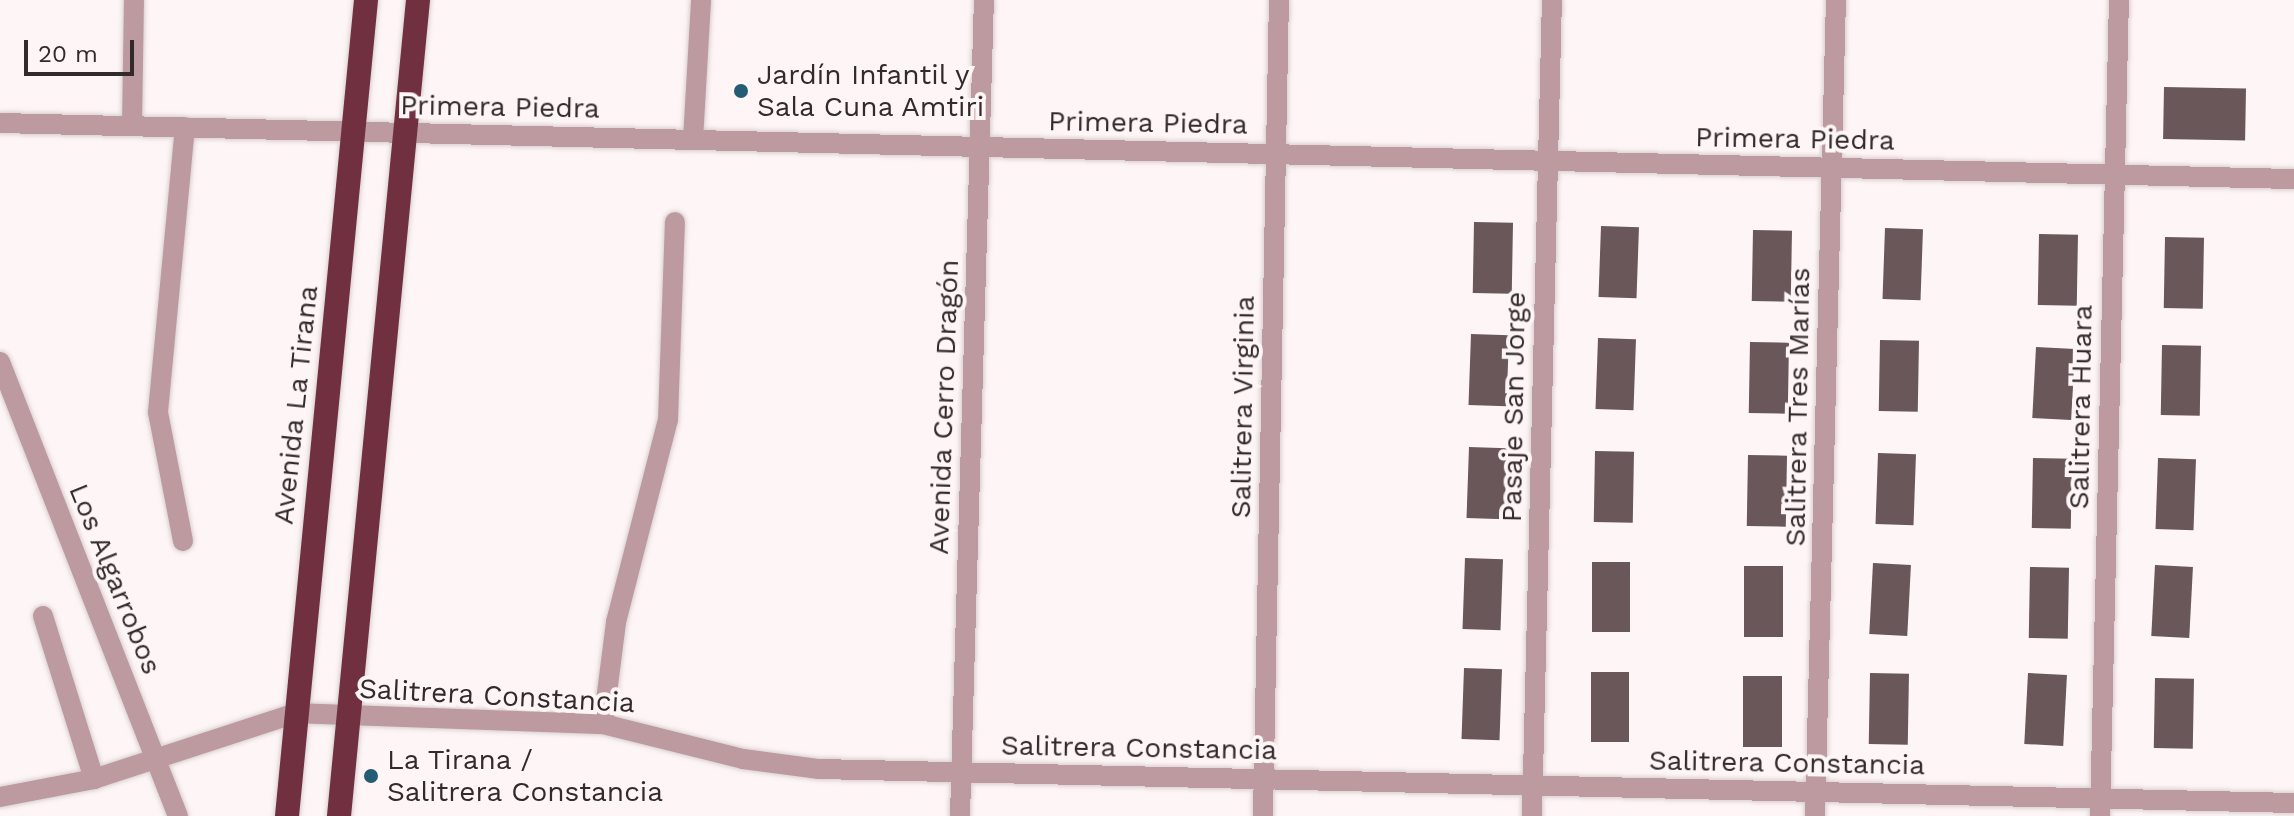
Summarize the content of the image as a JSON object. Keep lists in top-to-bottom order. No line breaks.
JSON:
{"streets":{"highway":["Avenida La Tirana"],"street":["Primera Piedra","Avenida Cerro Dragón","Salitrera Virginia","Pasaje San Jorge","Salitrera Tres Marías","Salitrera Huara","Los Algarrobos","Salitrera Constancia"]},"crossings":[["Primera Piedra","Avenida La Tirana"],["Primera Piedra","Avenida Cerro Dragón"],["Primera Piedra","Salitrera Virginia"],["Primera Piedra","Pasaje San Jorge"],["Primera Piedra","Salitrera Tres Marías"],["Primera Piedra","Salitrera Huara"],["Avenida La Tirana","Salitrera Constancia"],["Avenida Cerro Dragón","Salitrera Constancia"],["Salitrera Virginia","Salitrera Constancia"],["Pasaje San Jorge","Salitrera Constancia"],["Salitrera Tres Marías","Salitrera Constancia"],["Salitrera Huara","Salitrera Constancia"],["Los Algarrobos","Salitrera Constancia"]],"places":["Jardín Infantil y Sala Cuna Amtiri","La Tirana / Salitrera Constancia"],"scale_bar":"20 m"}
